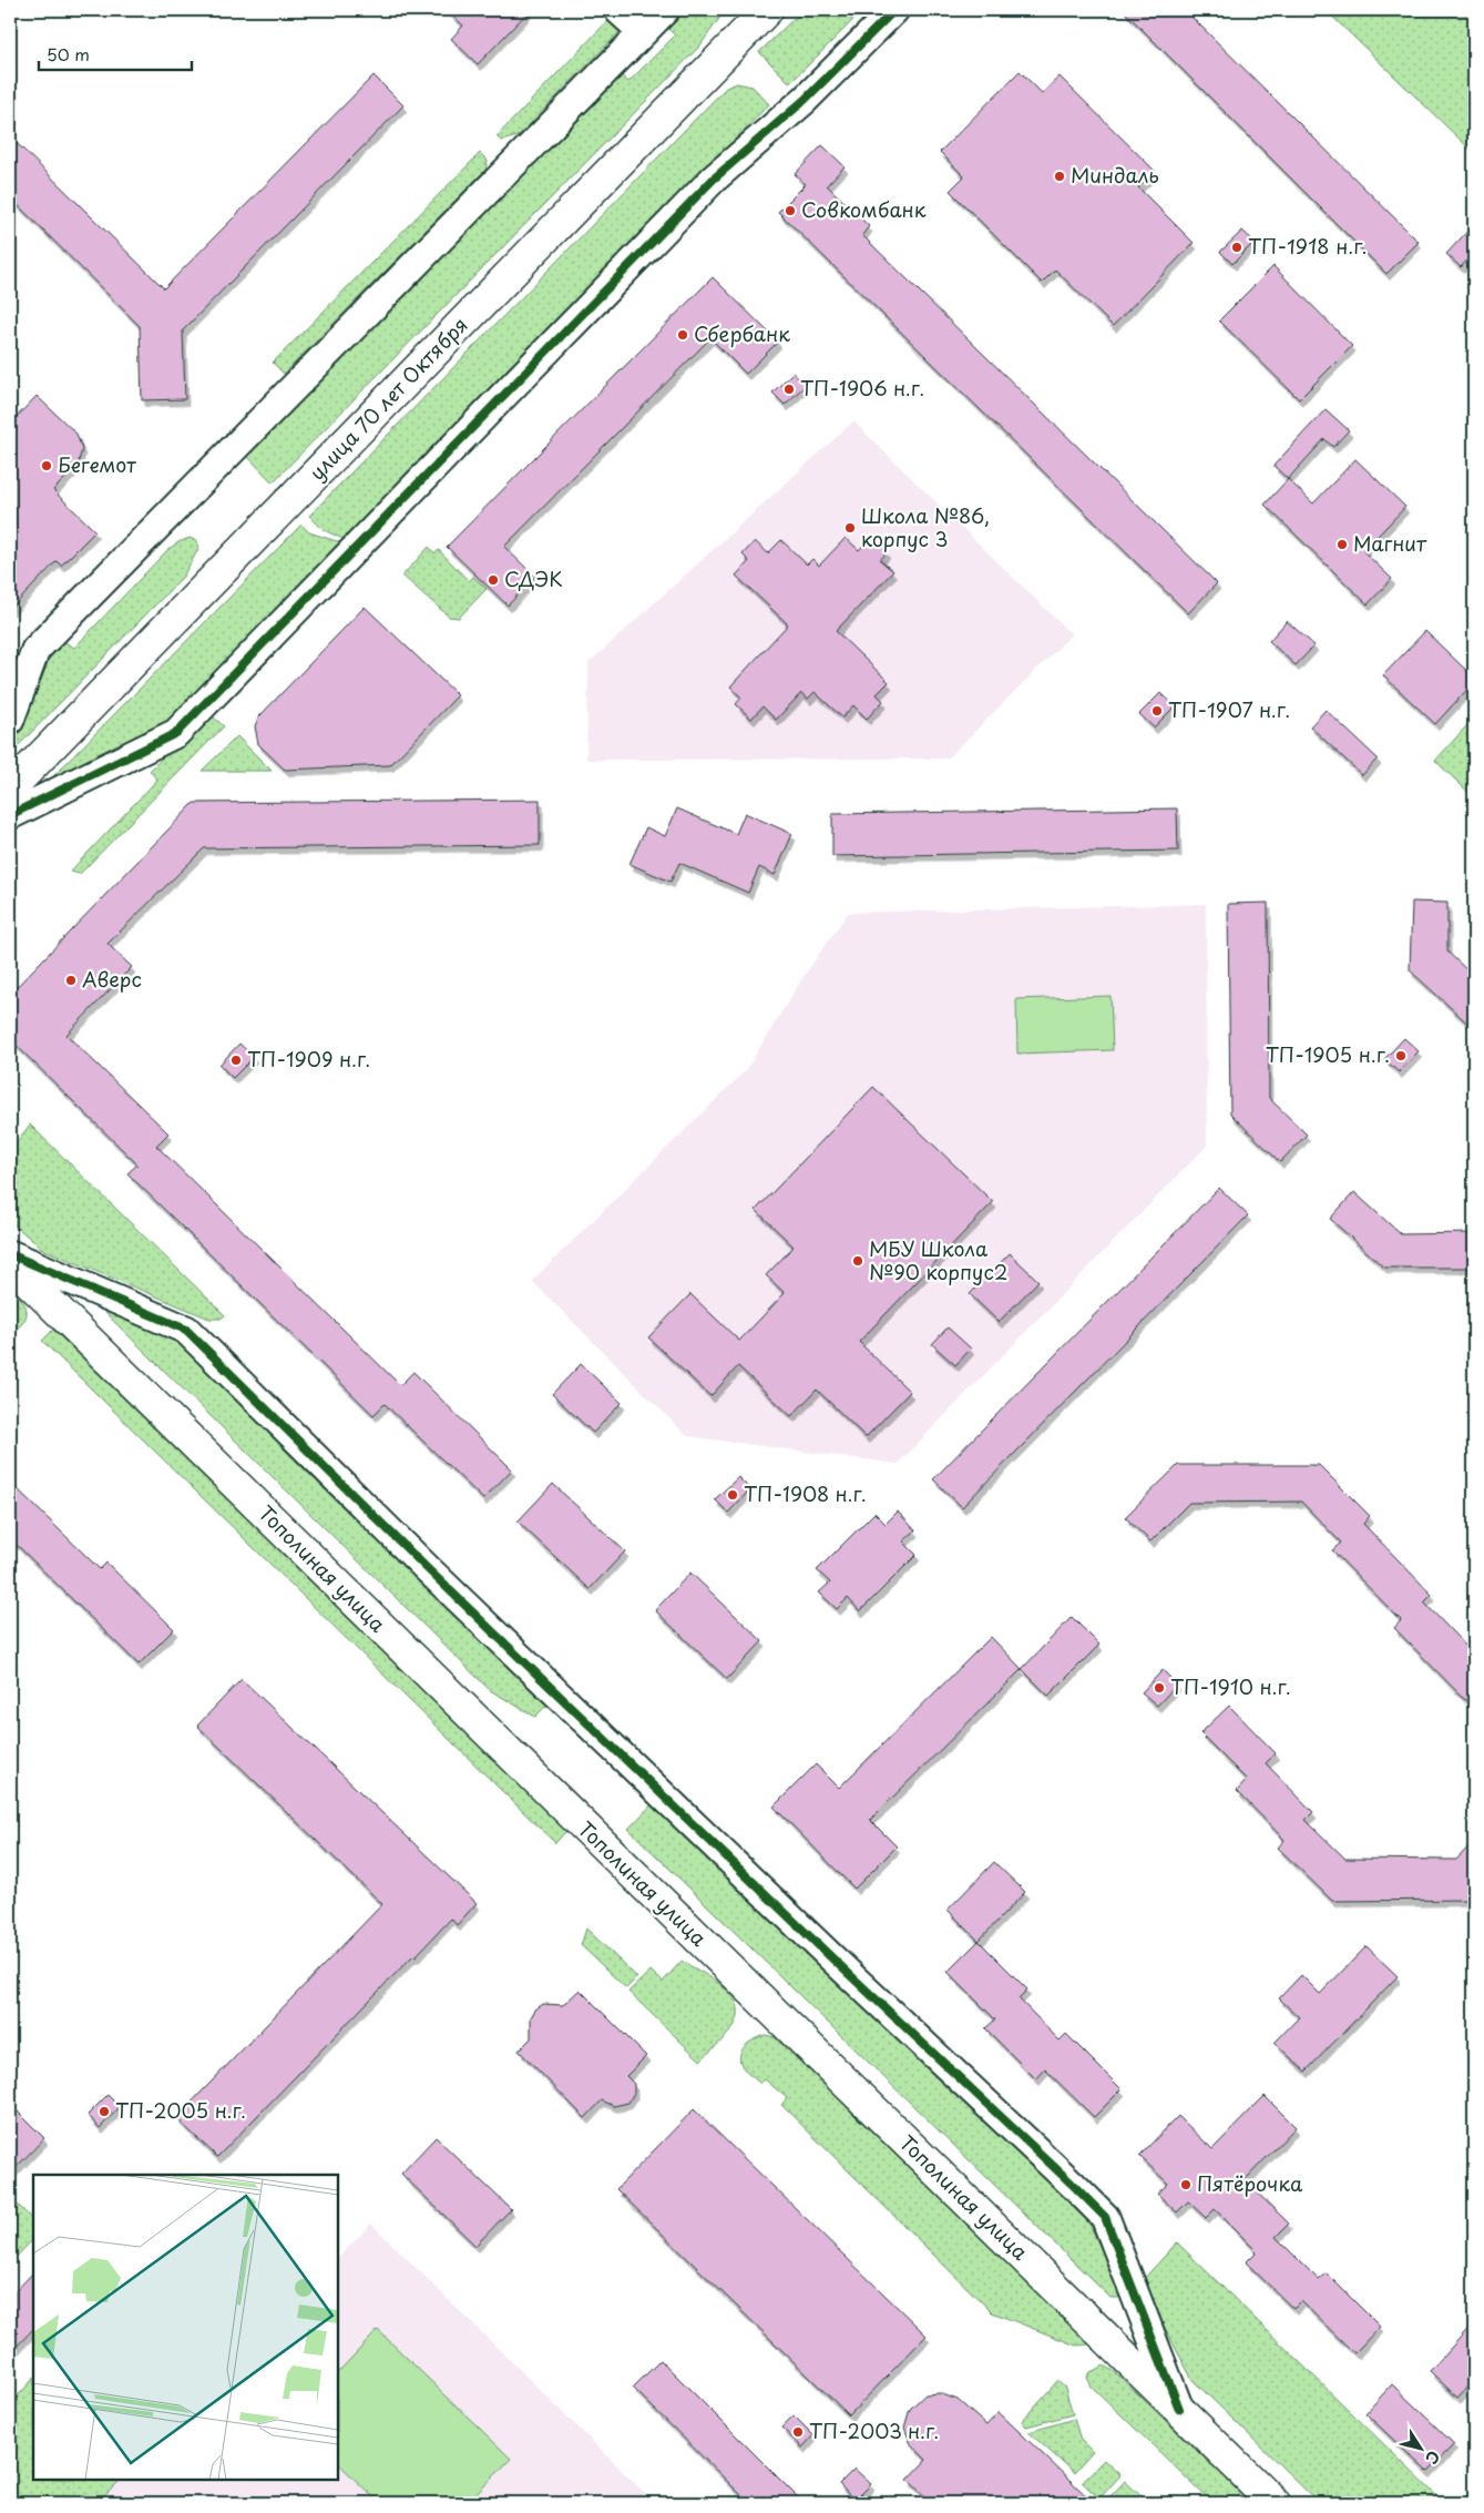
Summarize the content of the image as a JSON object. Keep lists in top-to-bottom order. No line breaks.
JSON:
{"streets":{"main road":["улица 70 лет Октября","Тополиная улица"]},"places":["Миндаль","Совкомбанк","ТП-1918 н.г.","Сбербанк","ТП-1906 н.г.","Бегемот","Школа №86, корпус 3","Магнит","СДЭК","ТП-1907 н.г.","Аверс","ТП-1905 н.г.","ТП-1909 н.г.","МБУ Школа №90 корпус2","ТП-1908 н.г.","ТП-1910 н.г.","ТП-2005 н.г.","Пятёрочка","ТП-2003 н.г."],"scale_bar":"50 m","north":"bottom right"}
